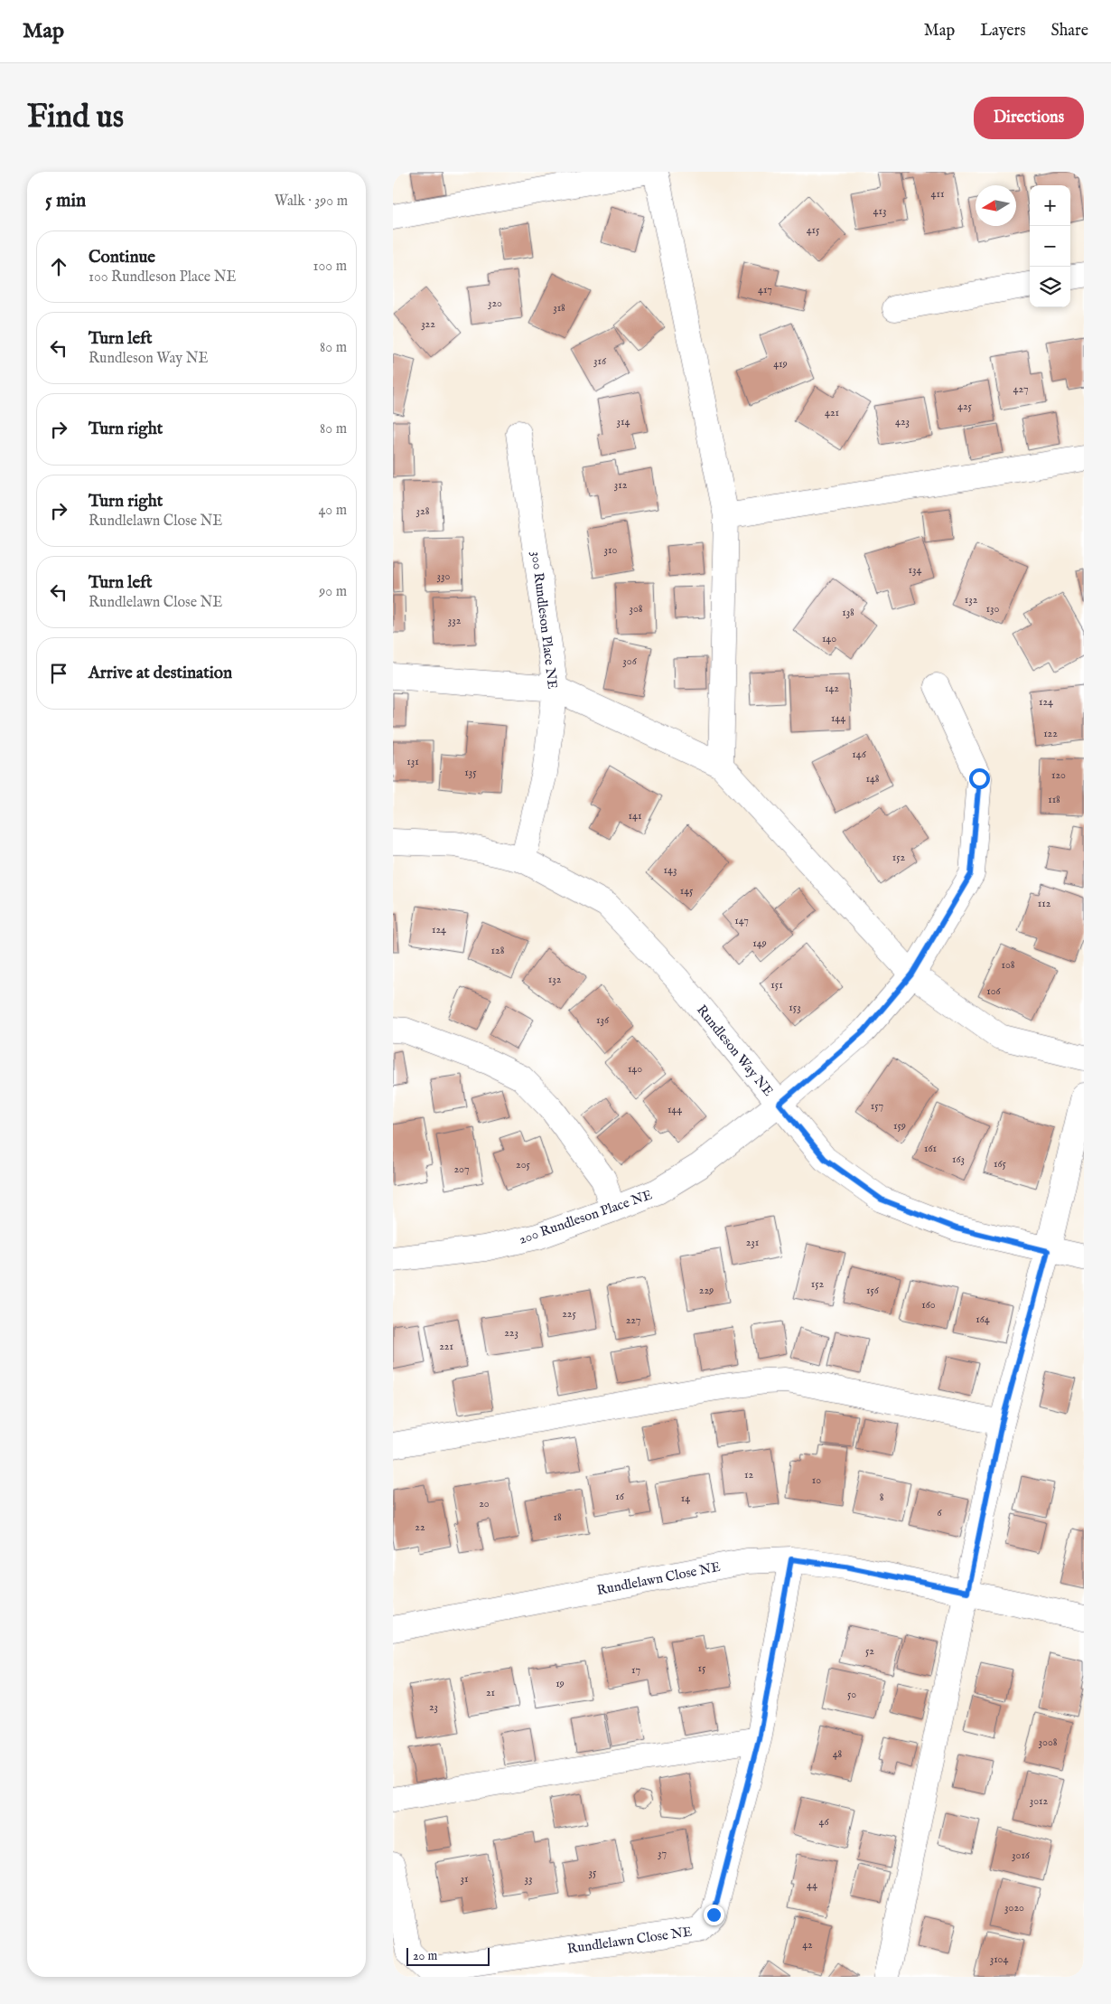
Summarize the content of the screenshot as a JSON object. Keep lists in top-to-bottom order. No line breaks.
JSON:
{"streets":{"street":["300 Rundleson Place NE","Rundleson Way NE","200 Rundleson Place NE","Rundlelawn Close NE"]},"crossings":[["300 Rundleson Place NE","Rundleson Way NE"],["Rundleson Way NE","200 Rundleson Place NE"]],"house_numbers":["411","413","415","417","320","318","322","316","419","427","425","421","314","423","312","328","310","134","330","132","308","130","138","332","140","306","142","124","144","122","146","131","135","120","148","118","141","152","143","145","112","147","124","149","128","108","132","151","106","153","136","140","157","144","159","161","163","165","205","207","231","152","229","156","160","225","164","227","223","221","12","10","16","8","14","20","6","18","22","52","15","17","19","21","50","23","3008","48","3012","46","37","3016","35","31","33","44","3020","42","3104"],"scale_bar":"20 m","north":"left","page":{"header":"Map","nav":["Map","Layers","Share"],"buttons":"Directions","title":"Find us","heading":["5 min","Walk · 390 m"],"map_buttons":["+","−"],"list":[["Continue","100 Rundleson Place NE","100 m"],["Turn left","Rundleson Way NE","80 m"],["Turn right","80 m"],["Turn right","Rundlelawn Close NE","40 m"],["Turn left","Rundlelawn Close NE","90 m"],"Arrive at destination"],"scale":"20 m"}}
